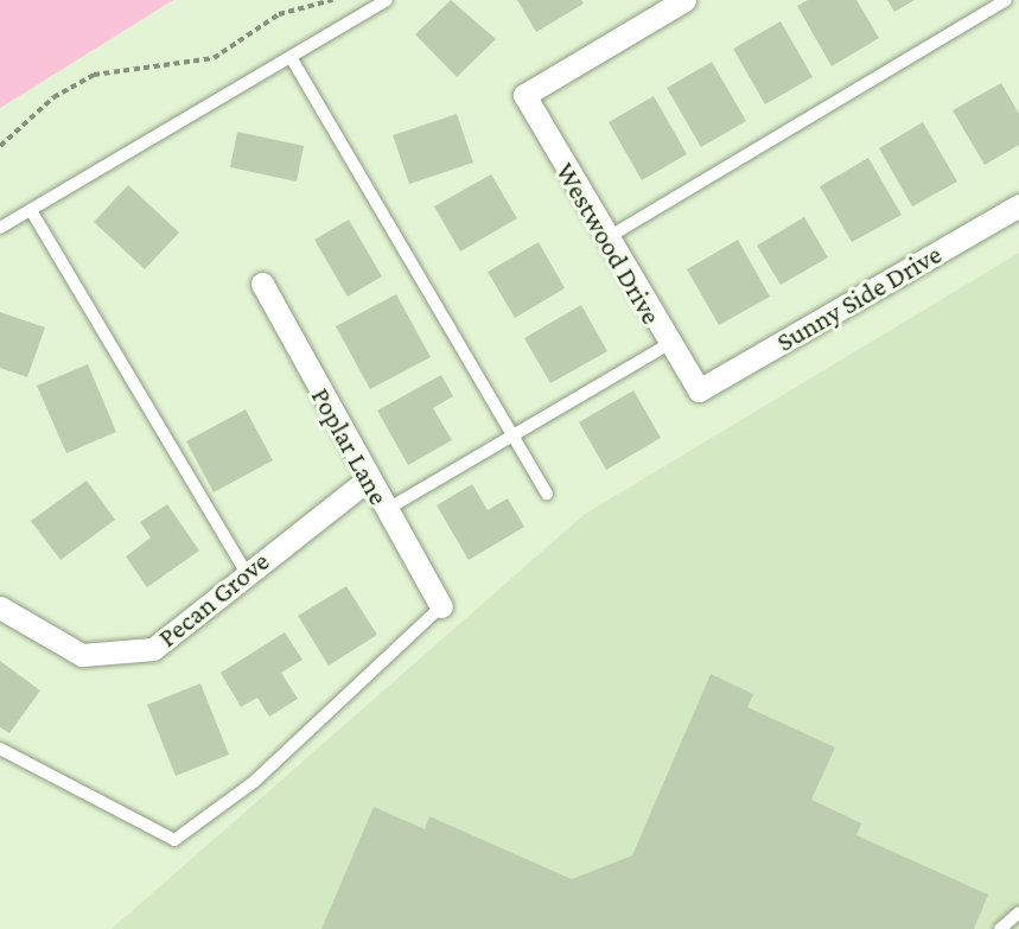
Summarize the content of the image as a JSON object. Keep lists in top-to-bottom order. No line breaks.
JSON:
{"streets":{"street":["Westwood Drive","Sunny Side Drive","Poplar Lane","Pecan Grove"]},"crossings":[["Westwood Drive","Sunny Side Drive"],["Poplar Lane","Pecan Grove"]]}
